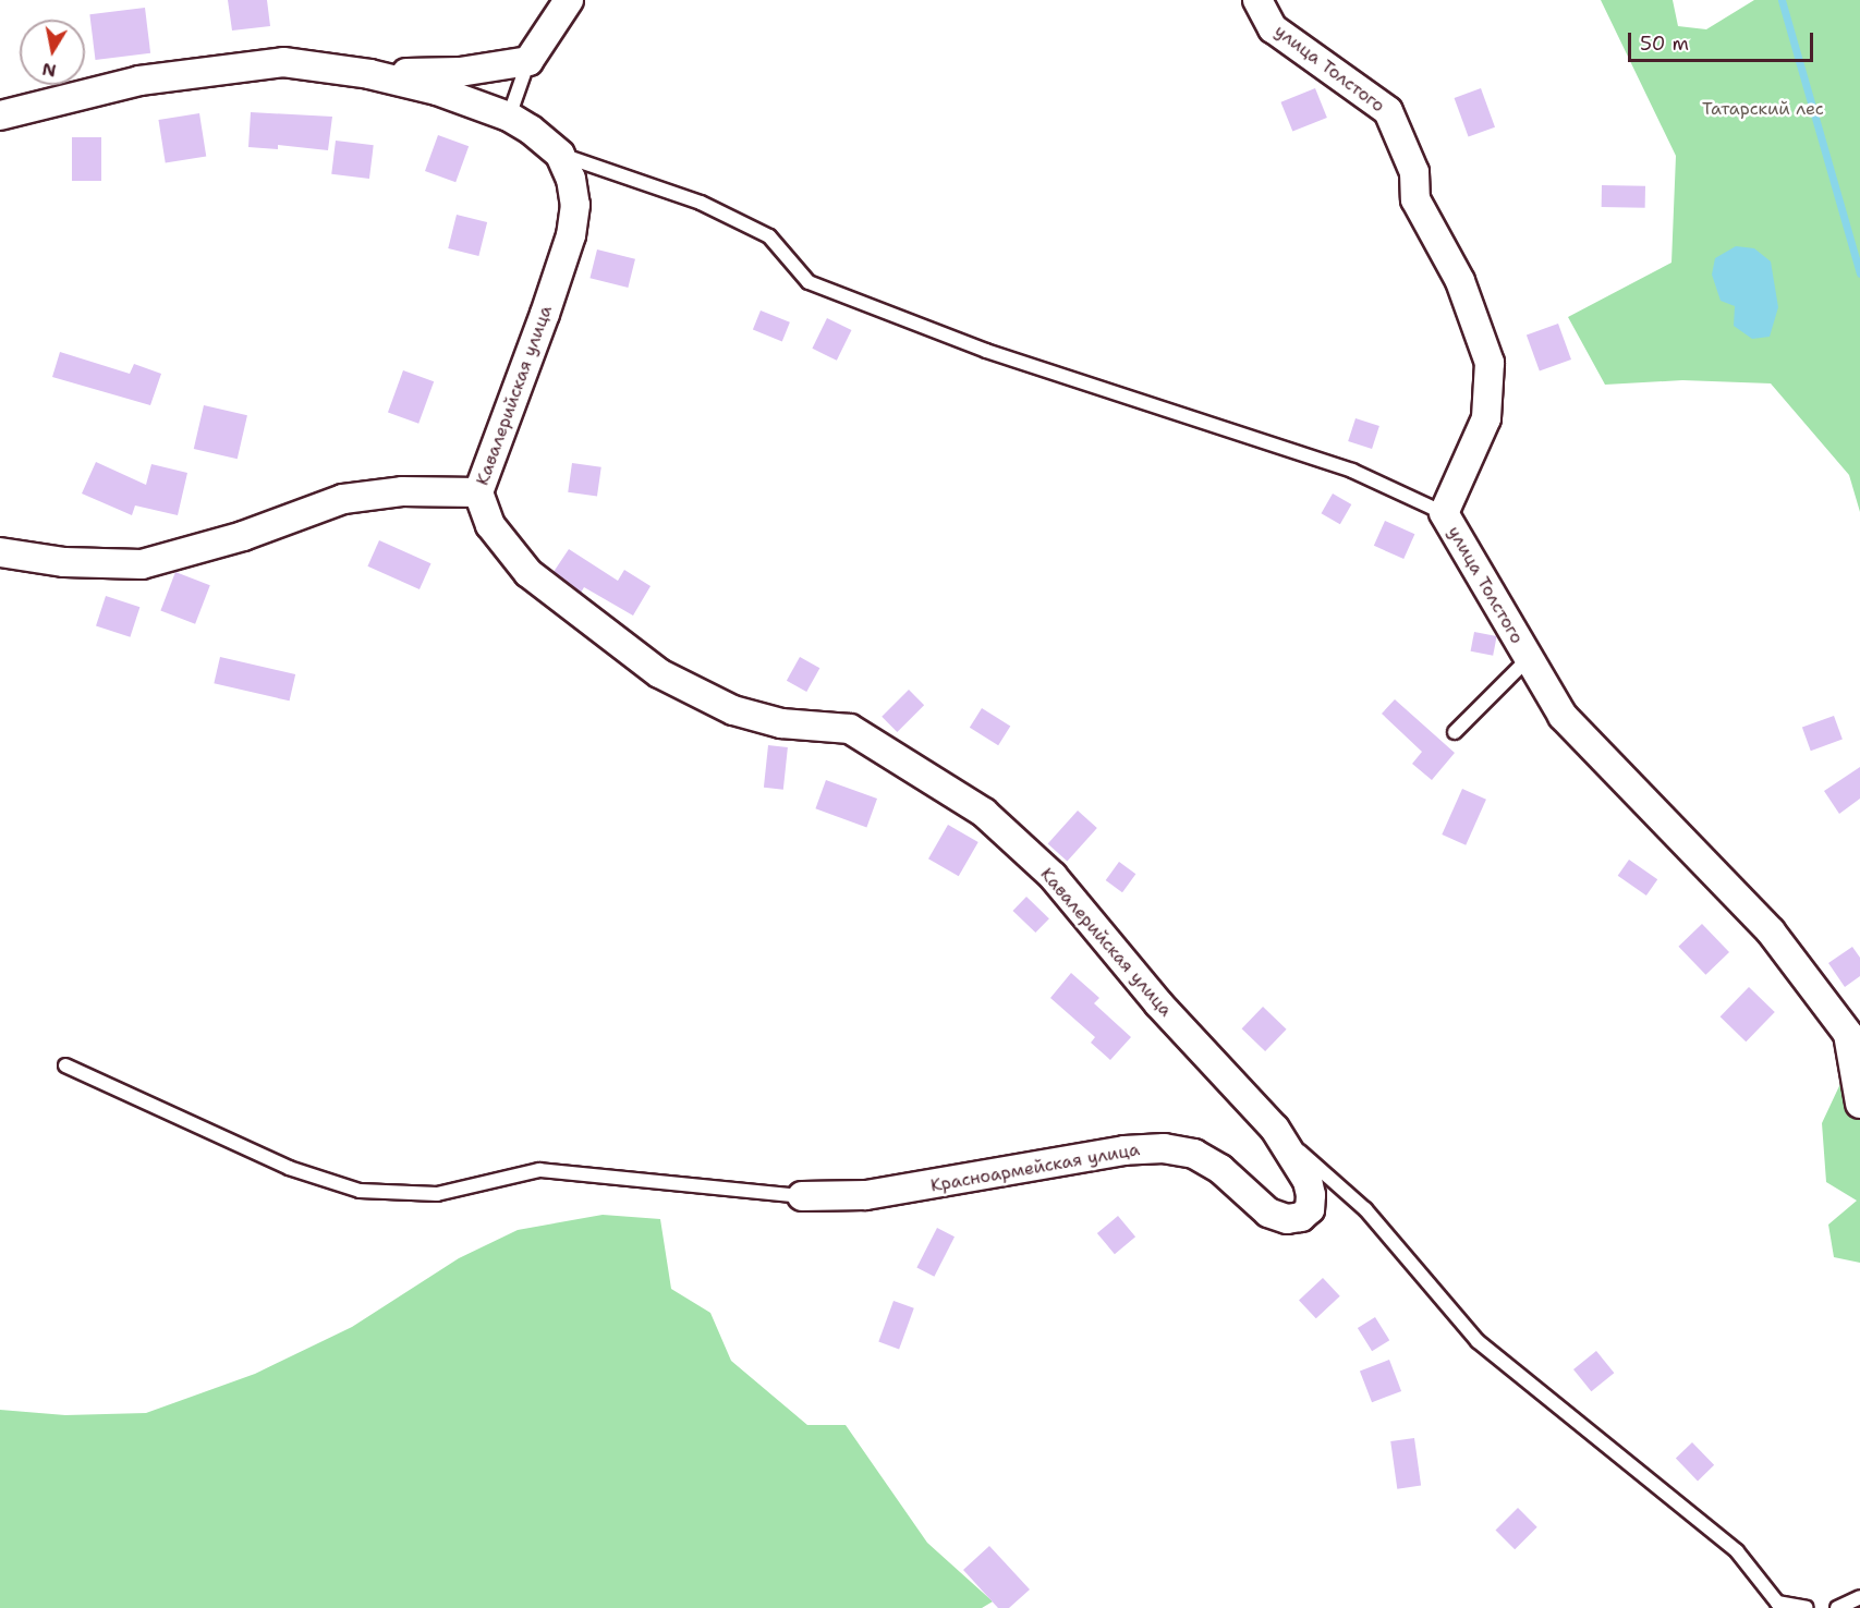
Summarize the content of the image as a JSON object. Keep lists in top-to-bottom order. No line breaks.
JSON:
{"streets":{"street":["улица Толстого","Кавалерийская улица","Красноармейская улица"]},"crossings":[["Кавалерийская улица","Красноармейская улица"]],"parks":["Татарский лес"],"scale_bar":"50 m","north":"bottom"}
